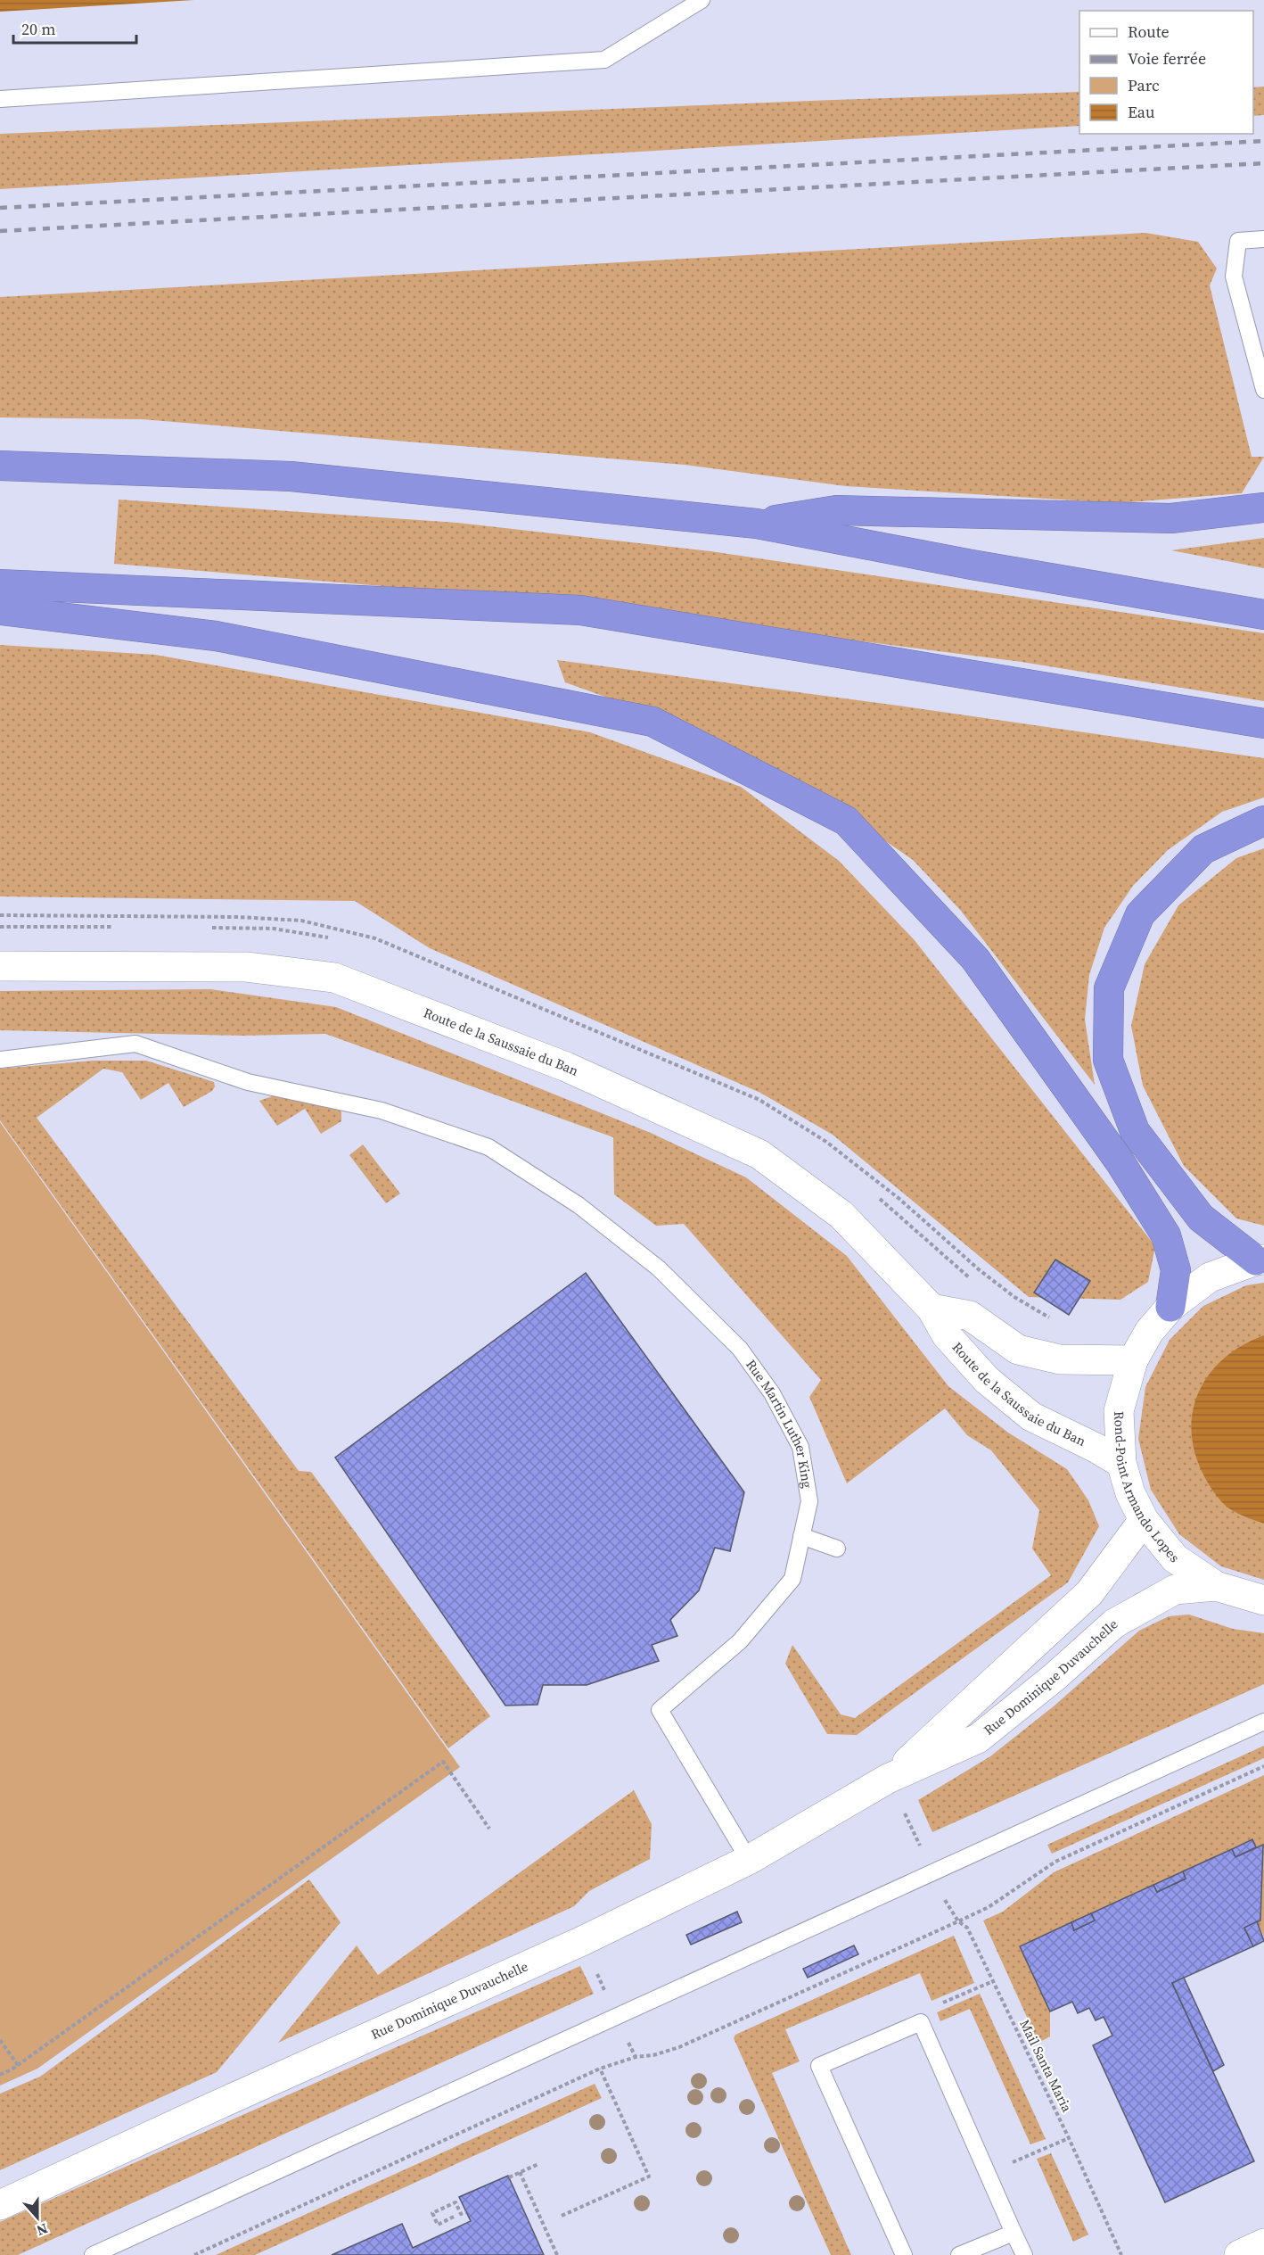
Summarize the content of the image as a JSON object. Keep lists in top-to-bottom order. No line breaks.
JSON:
{"streets":{"main road":["Route de la Saussaie du Ban","Rond-Point Armando Lopes","Rue Dominique Duvauchelle"],"lane":["Rue Martin Luther King"],"path":["Mail Santa Maria"]},"crossings":[["Route de la Saussaie du Ban","Rond-Point Armando Lopes"],["Rue Martin Luther King","Rue Dominique Duvauchelle"],["Rond-Point Armando Lopes","Rue Dominique Duvauchelle"]],"legend":["Route","Voie ferrée","Parc","Eau"],"scale_bar":"20 m","north":"bottom"}
